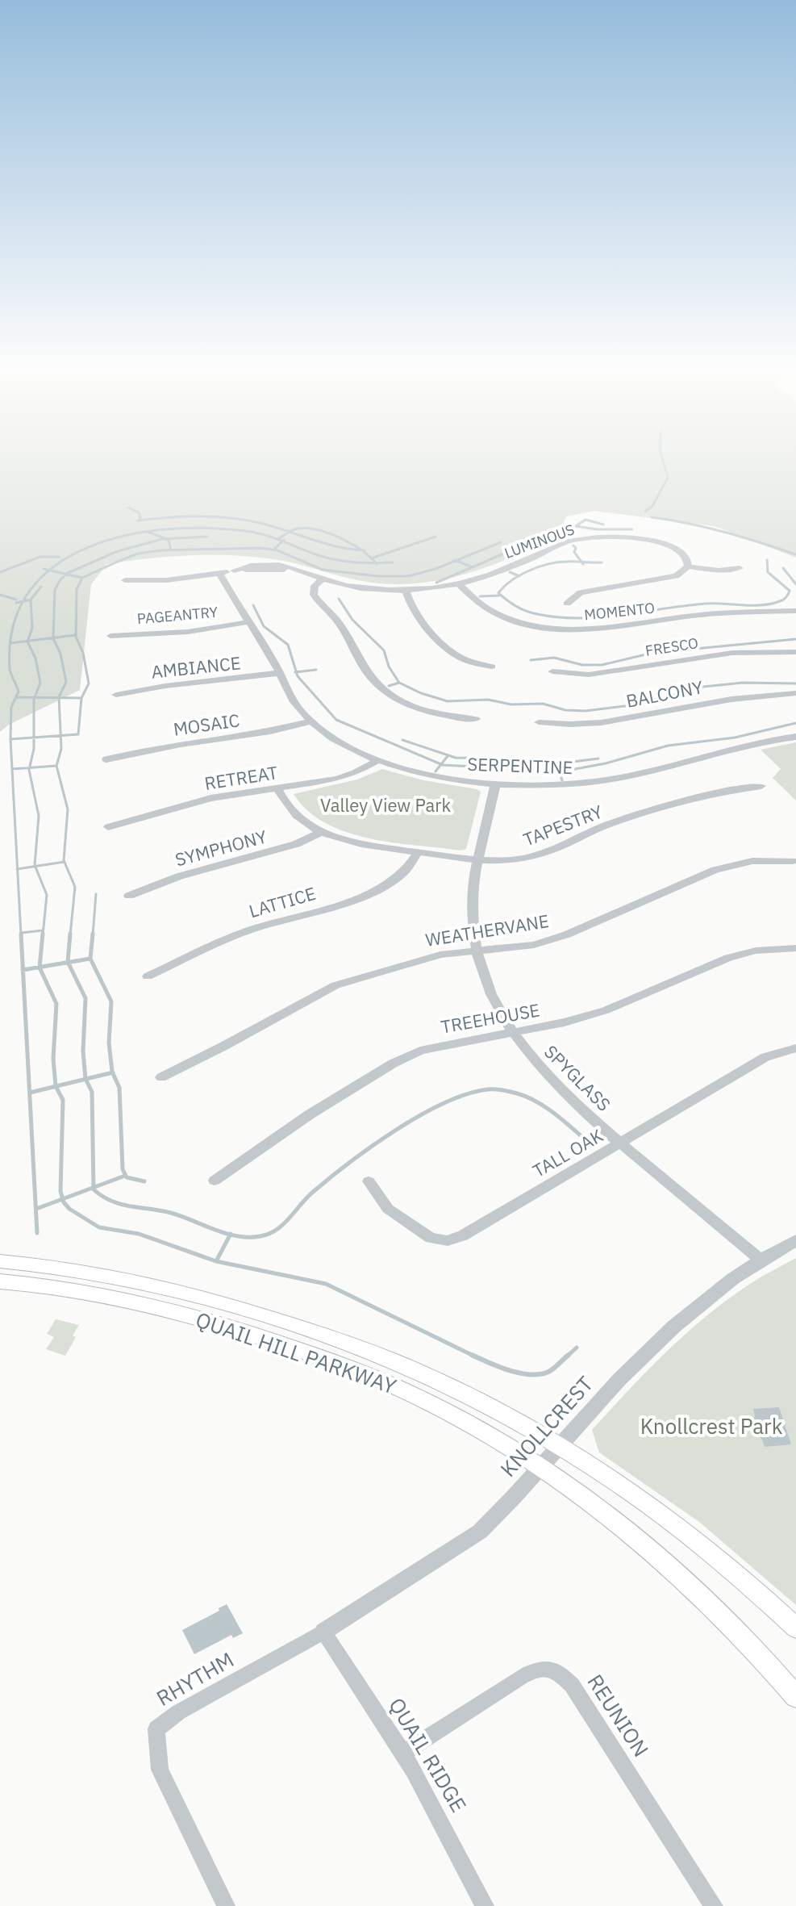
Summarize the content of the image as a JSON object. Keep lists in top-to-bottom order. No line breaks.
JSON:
{"streets":{"main road":["QUAIL HILL PARKWAY"],"street":["LUMINOUS","MOMENTO","PAGEANTRY","FRESCO","AMBIANCE","BALCONY","MOSAIC","SERPENTINE","RETREAT","TAPESTRY","SYMPHONY","LATTICE","WEATHERVANE","TREEHOUSE","SPYGLASS","TALL OAK","KNOLLCREST","RHYTHM","REUNION","QUAIL RIDGE"]},"crossings":[["LUMINOUS","MOMENTO"],["LUMINOUS","SERPENTINE"],["PAGEANTRY","SERPENTINE"],["AMBIANCE","SERPENTINE"],["MOSAIC","SERPENTINE"],["SERPENTINE","RETREAT"],["SERPENTINE","SPYGLASS"],["RETREAT","TAPESTRY"],["TAPESTRY","SYMPHONY"],["TAPESTRY","LATTICE"],["TAPESTRY","SPYGLASS"],["WEATHERVANE","SPYGLASS"],["TREEHOUSE","SPYGLASS"],["SPYGLASS","TALL OAK"],["SPYGLASS","KNOLLCREST"],["QUAIL HILL PARKWAY","KNOLLCREST"],["KNOLLCREST","RHYTHM"],["KNOLLCREST","QUAIL RIDGE"],["RHYTHM","QUAIL RIDGE"],["REUNION","QUAIL RIDGE"]],"parks":["Valley View Park","Knollcrest Park"]}
